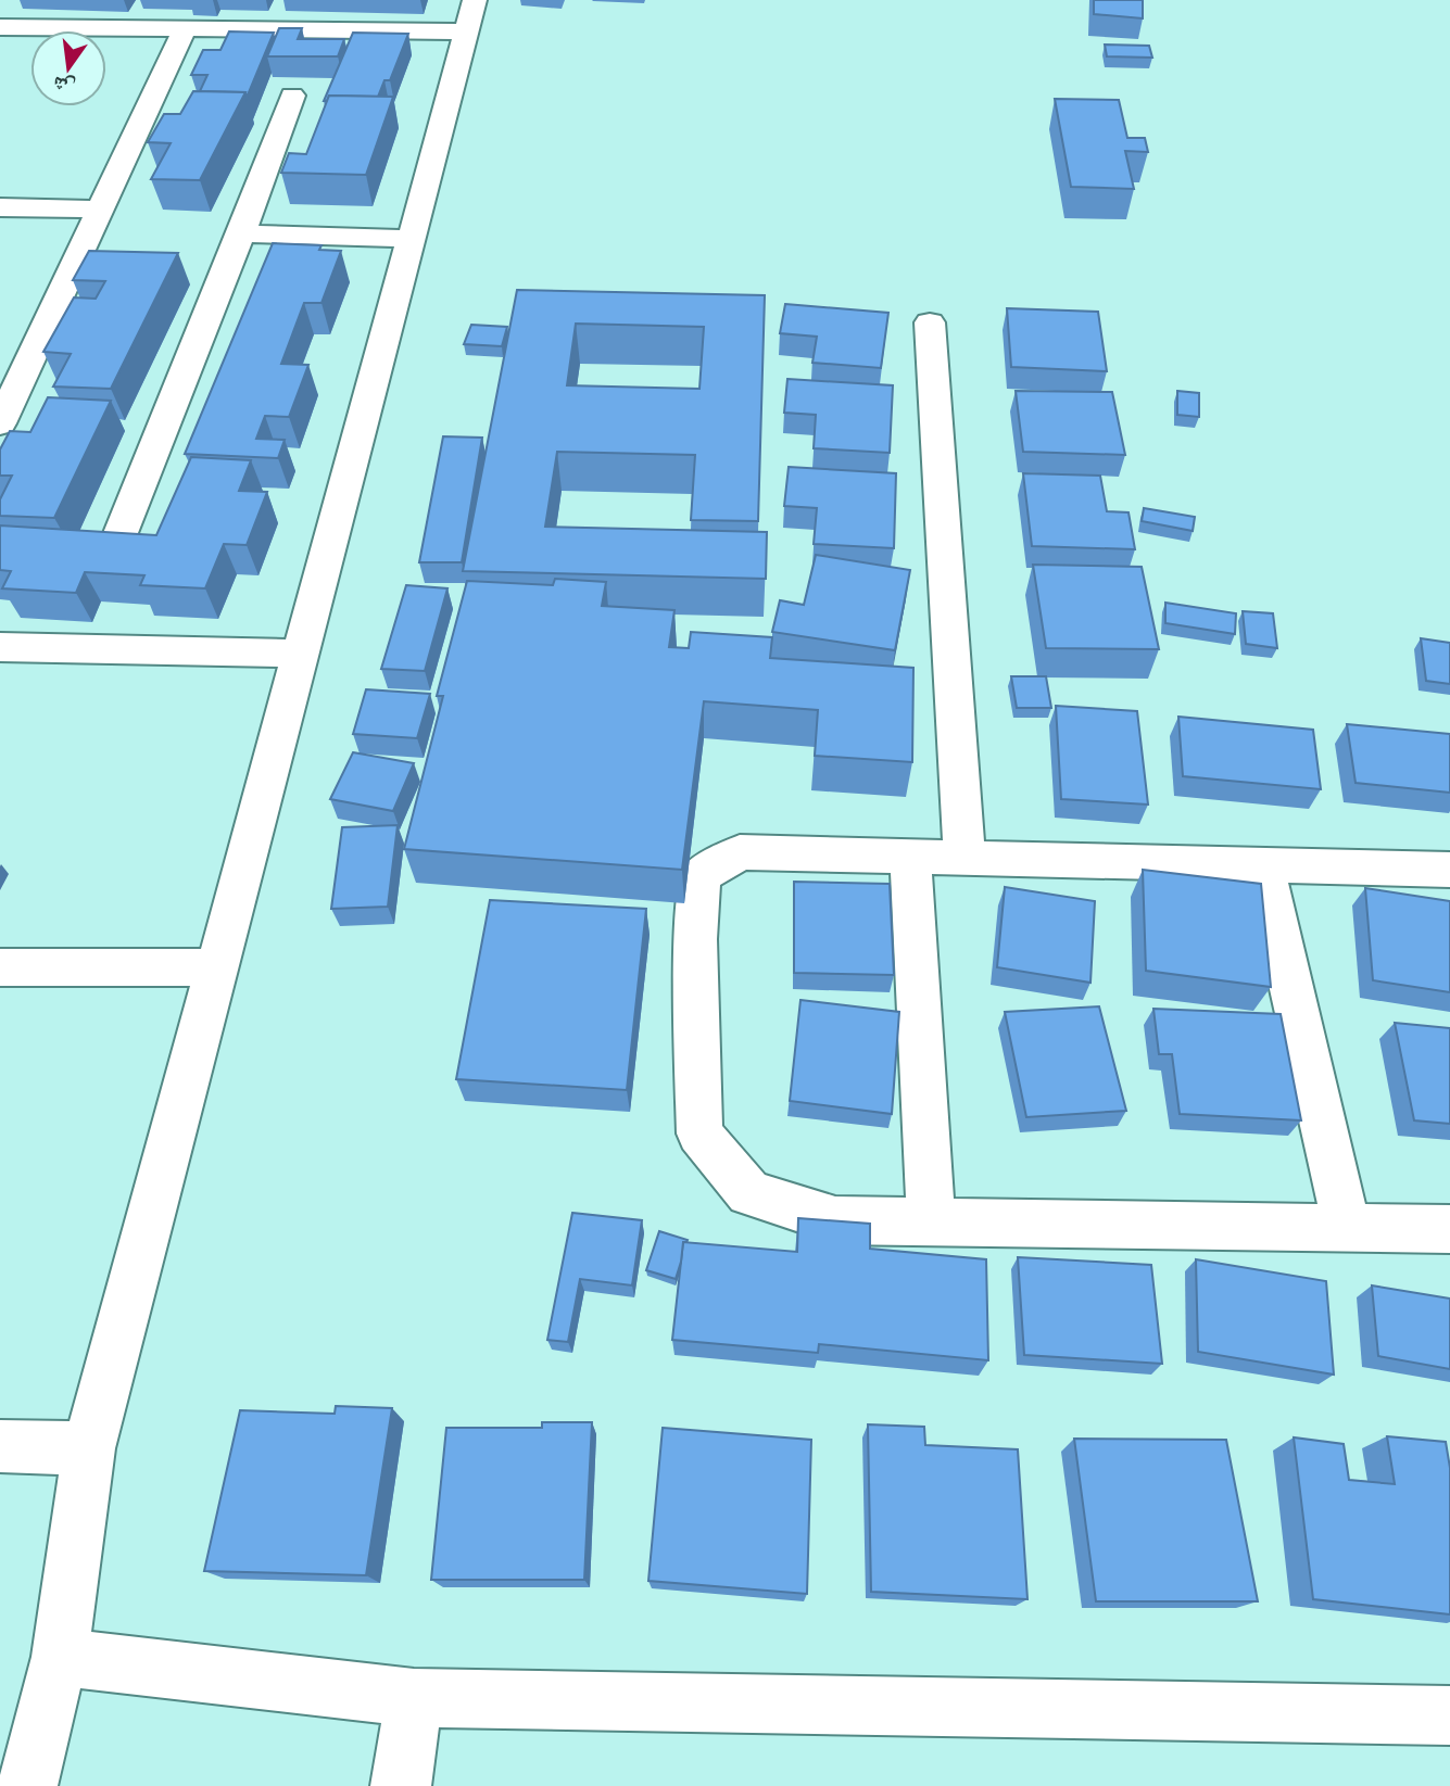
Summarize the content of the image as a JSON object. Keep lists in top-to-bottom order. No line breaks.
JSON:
{"north":"bottom"}
